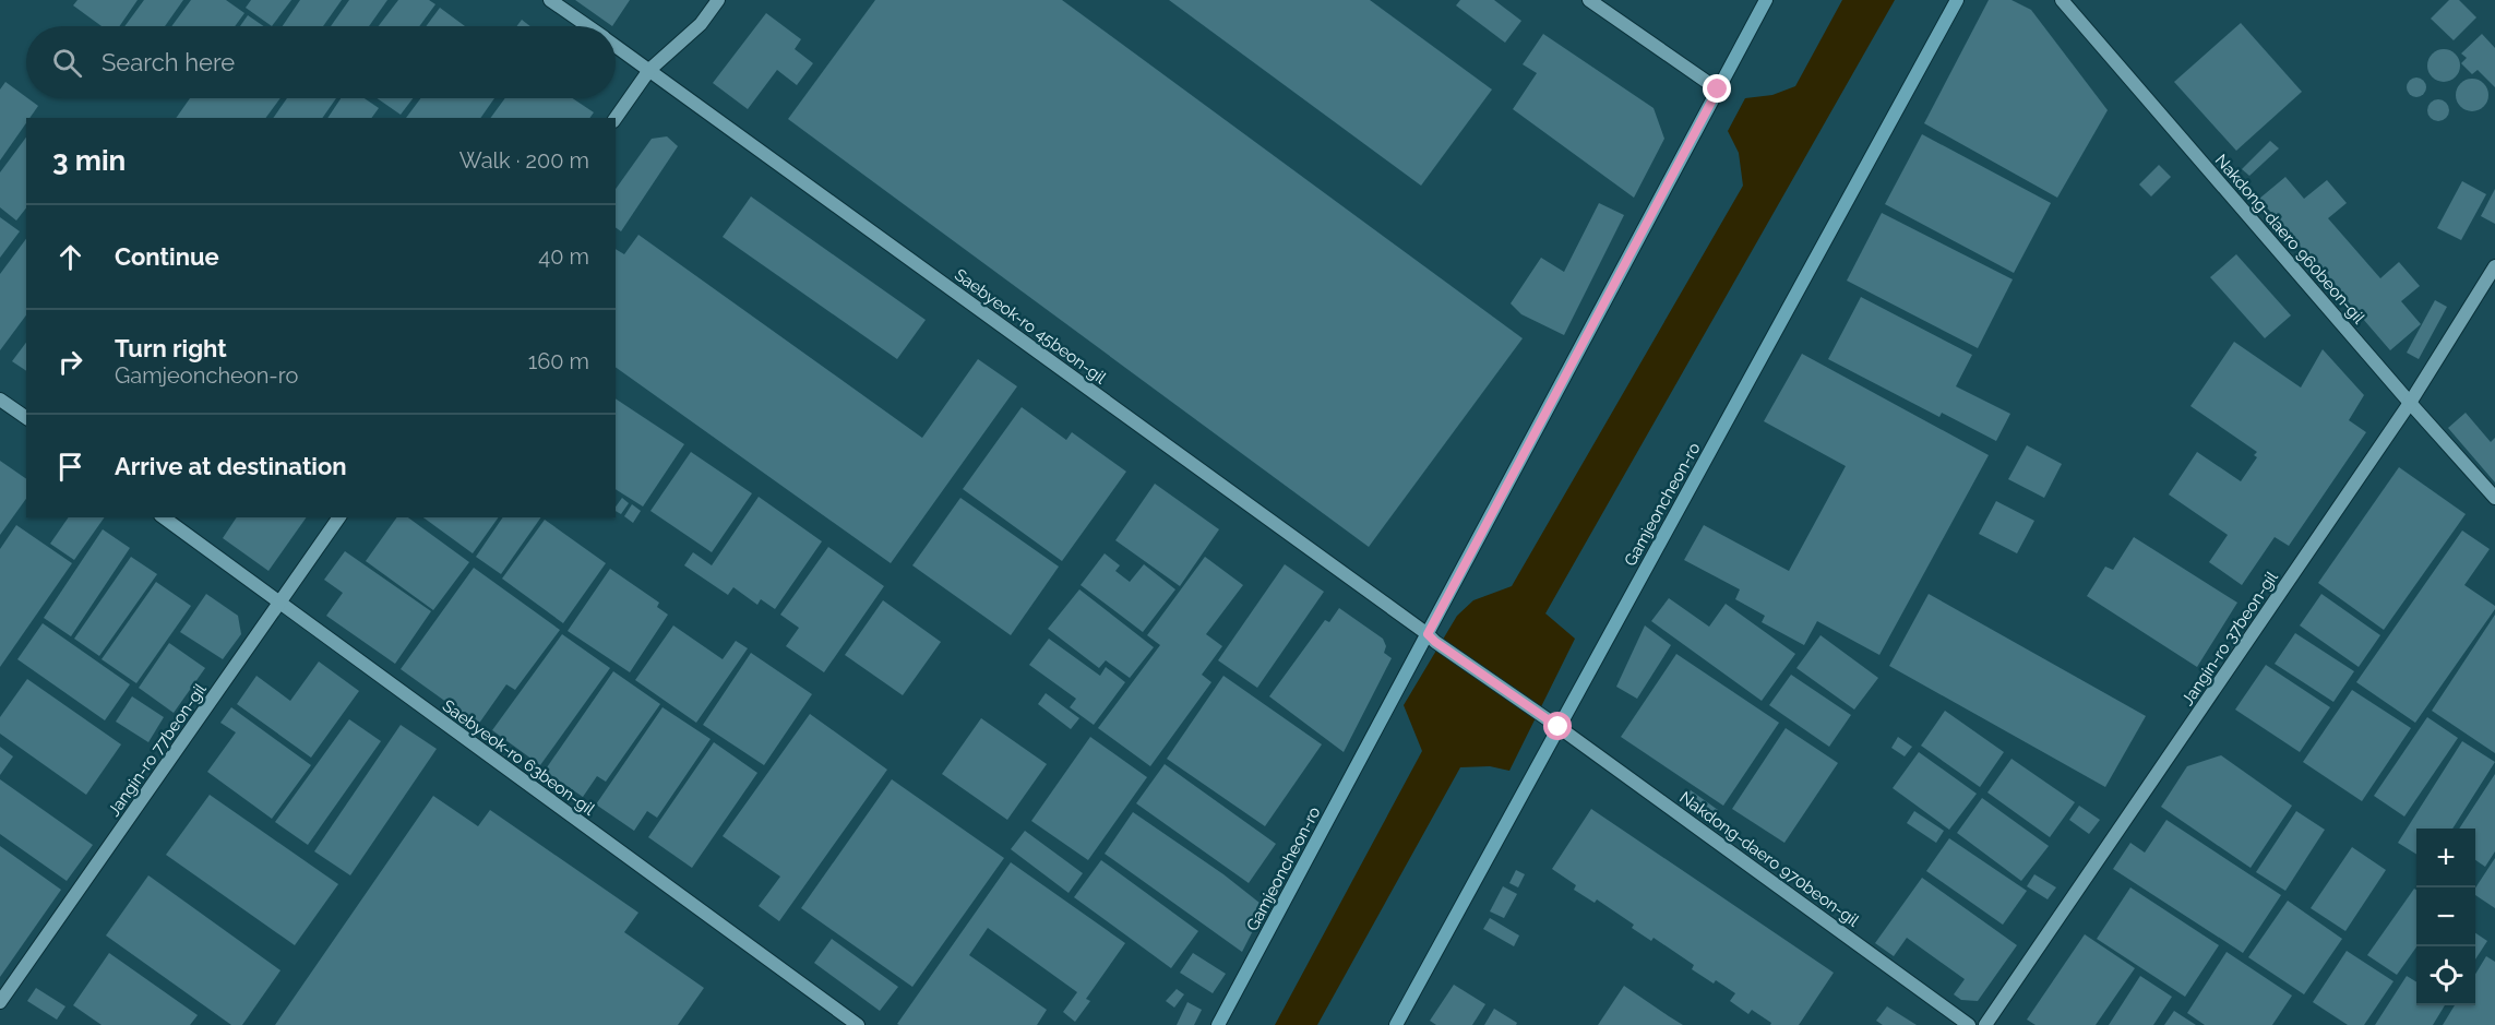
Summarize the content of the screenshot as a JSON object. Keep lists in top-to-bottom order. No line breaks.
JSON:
{"streets":{"street":["Nakdong-daero 960beon-gil","Saebyeok-ro 45beon-gil","Gamjeoncheon-ro","Jangin-ro 37beon-gil","Jangin-ro 77beon-gil","Saebyeok-ro 63beon-gil","Nakdong-daero 970beon-gil"]},"crossings":[["Nakdong-daero 960beon-gil","Jangin-ro 37beon-gil"],["Saebyeok-ro 45beon-gil","Gamjeoncheon-ro"],["Saebyeok-ro 45beon-gil","Nakdong-daero 970beon-gil"],["Gamjeoncheon-ro","Nakdong-daero 970beon-gil"],["Jangin-ro 77beon-gil","Saebyeok-ro 63beon-gil"]],"page":{"search":"Search here","heading":["3 min","Walk · 200 m"],"list":[["Continue","40 m"],["Turn right","Gamjeoncheon-ro","160 m"],"Arrive at destination"],"map_buttons":["+","−"]}}
